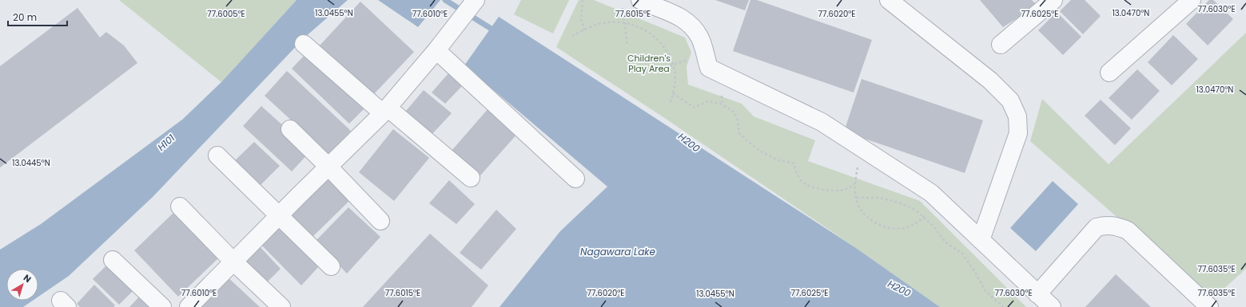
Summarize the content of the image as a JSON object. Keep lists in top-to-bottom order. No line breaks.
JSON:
{"water":["H101","H200","Nagawara Lake"],"parks":["Children's Play Area"],"scale_bar":"20 m","north":"top right","coordinates":["77.6030°E","13.0455°N","13.0470°N","77.6005°E","77.6010°E","77.6020°E","77.6025°E","77.6015°E","13.0445°N","77.6035°E"]}
